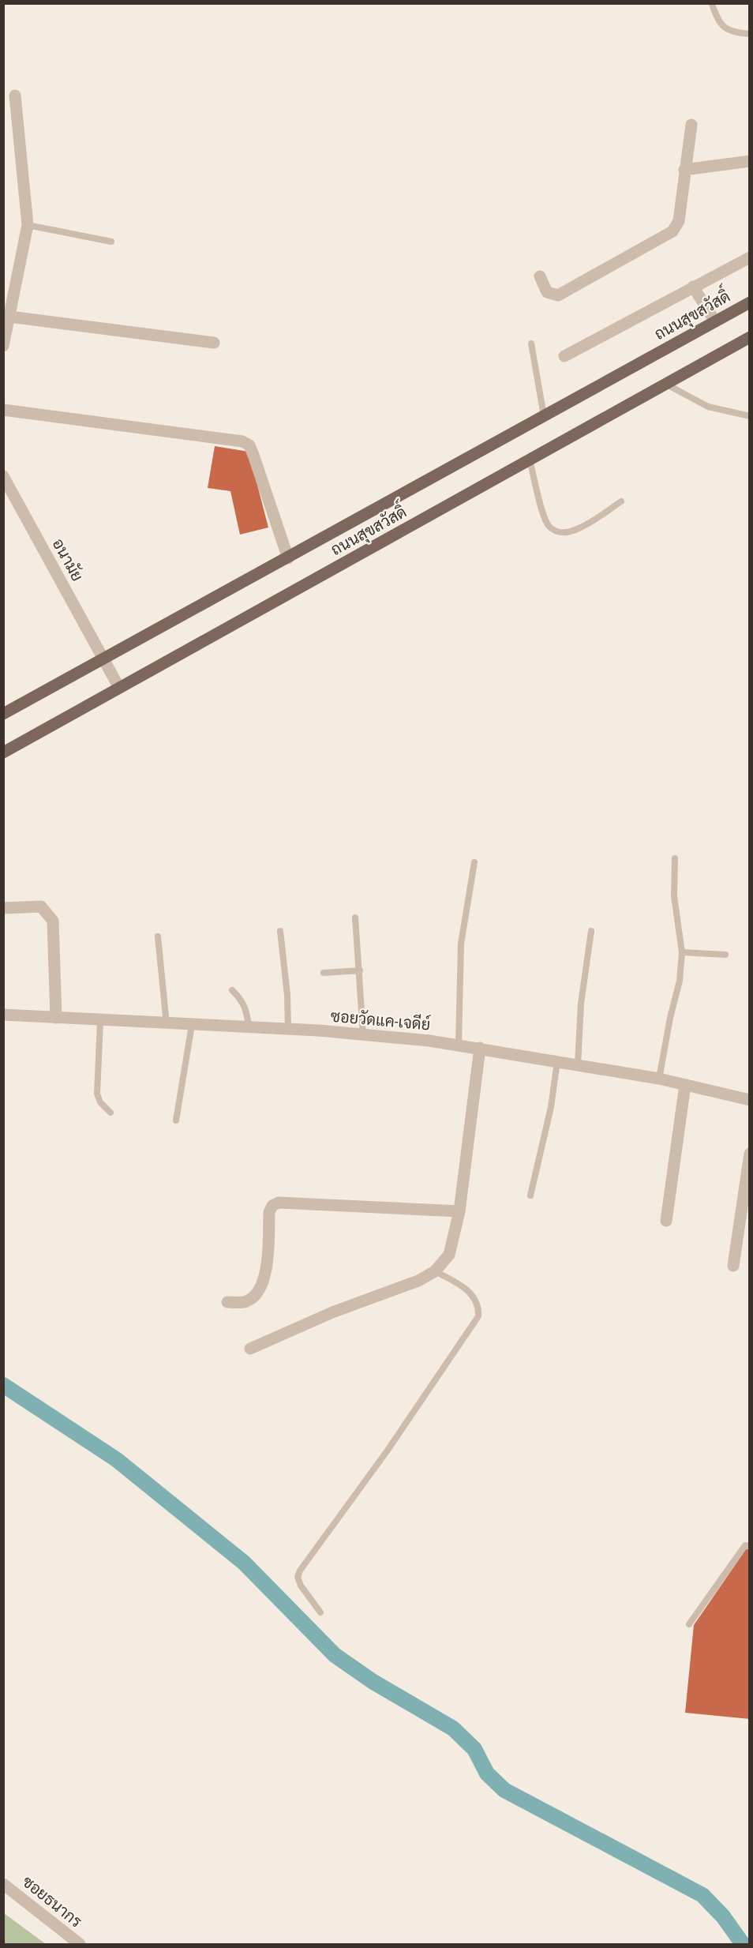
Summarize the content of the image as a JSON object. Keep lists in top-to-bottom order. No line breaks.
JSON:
{"streets":{"main road":["ถนนสุขสวัสดิ์"],"street":["อนามัย","ซอยวัดแค-เจดีย์","ซอยธนากร"]},"crossings":[["ถนนสุขสวัสดิ์","อนามัย"]]}
